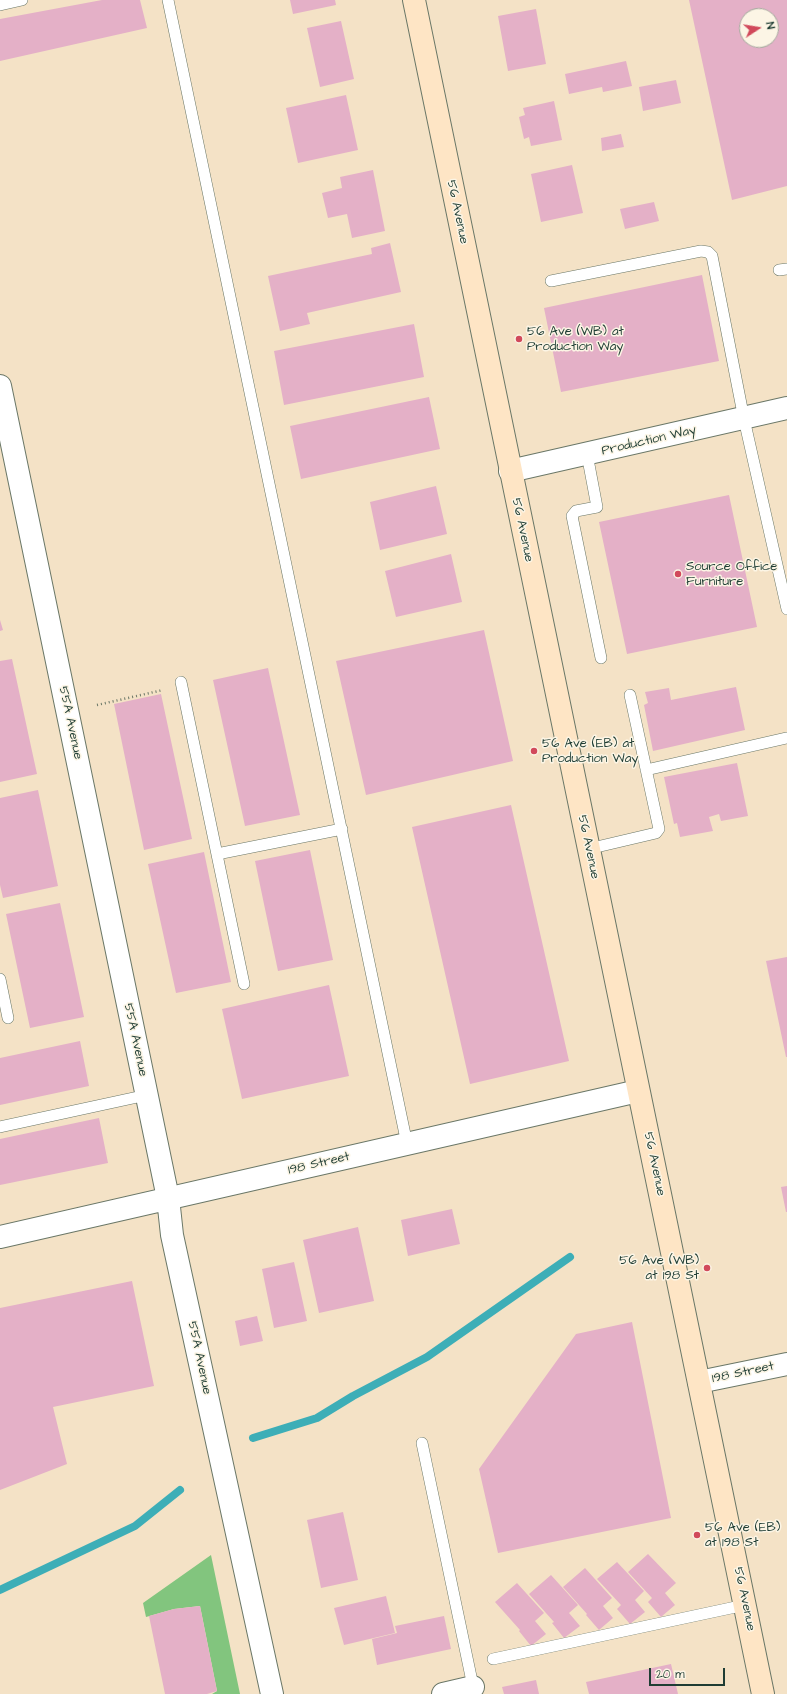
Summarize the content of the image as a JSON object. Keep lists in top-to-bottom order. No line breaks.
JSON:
{"streets":{"main road":["56 Avenue"],"street":["Production Way","55A Avenue","198 Street"]},"crossings":[["56 Avenue","Production Way"],["56 Avenue","198 Street"],["55A Avenue","198 Street"]],"places":["56 Ave (WB) at Production Way","Source Office Furniture","56 Ave (EB) at Production Way","56 Ave (WB) at 198 St","56 Ave (EB) at 198 St"],"scale_bar":"20 m","north":"right"}
